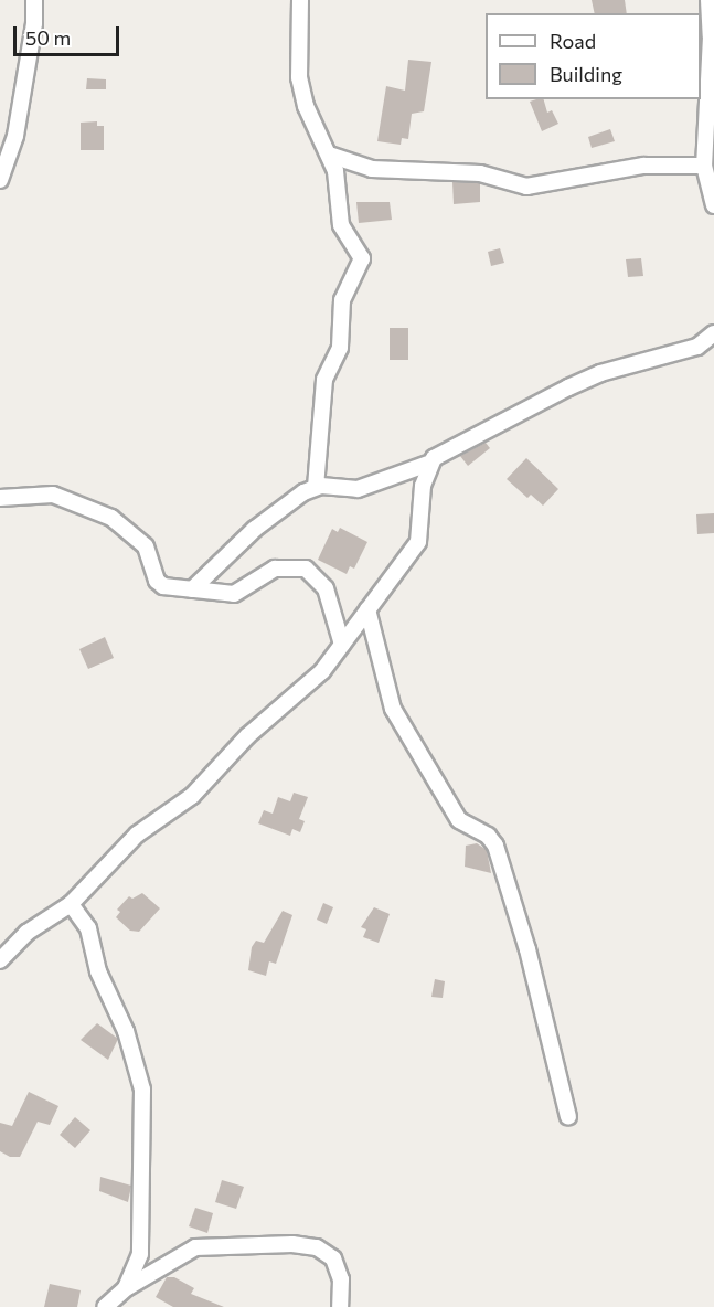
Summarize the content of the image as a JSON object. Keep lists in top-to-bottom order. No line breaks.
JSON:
{"legend":["Road","Building"],"scale_bar":"50 m"}
